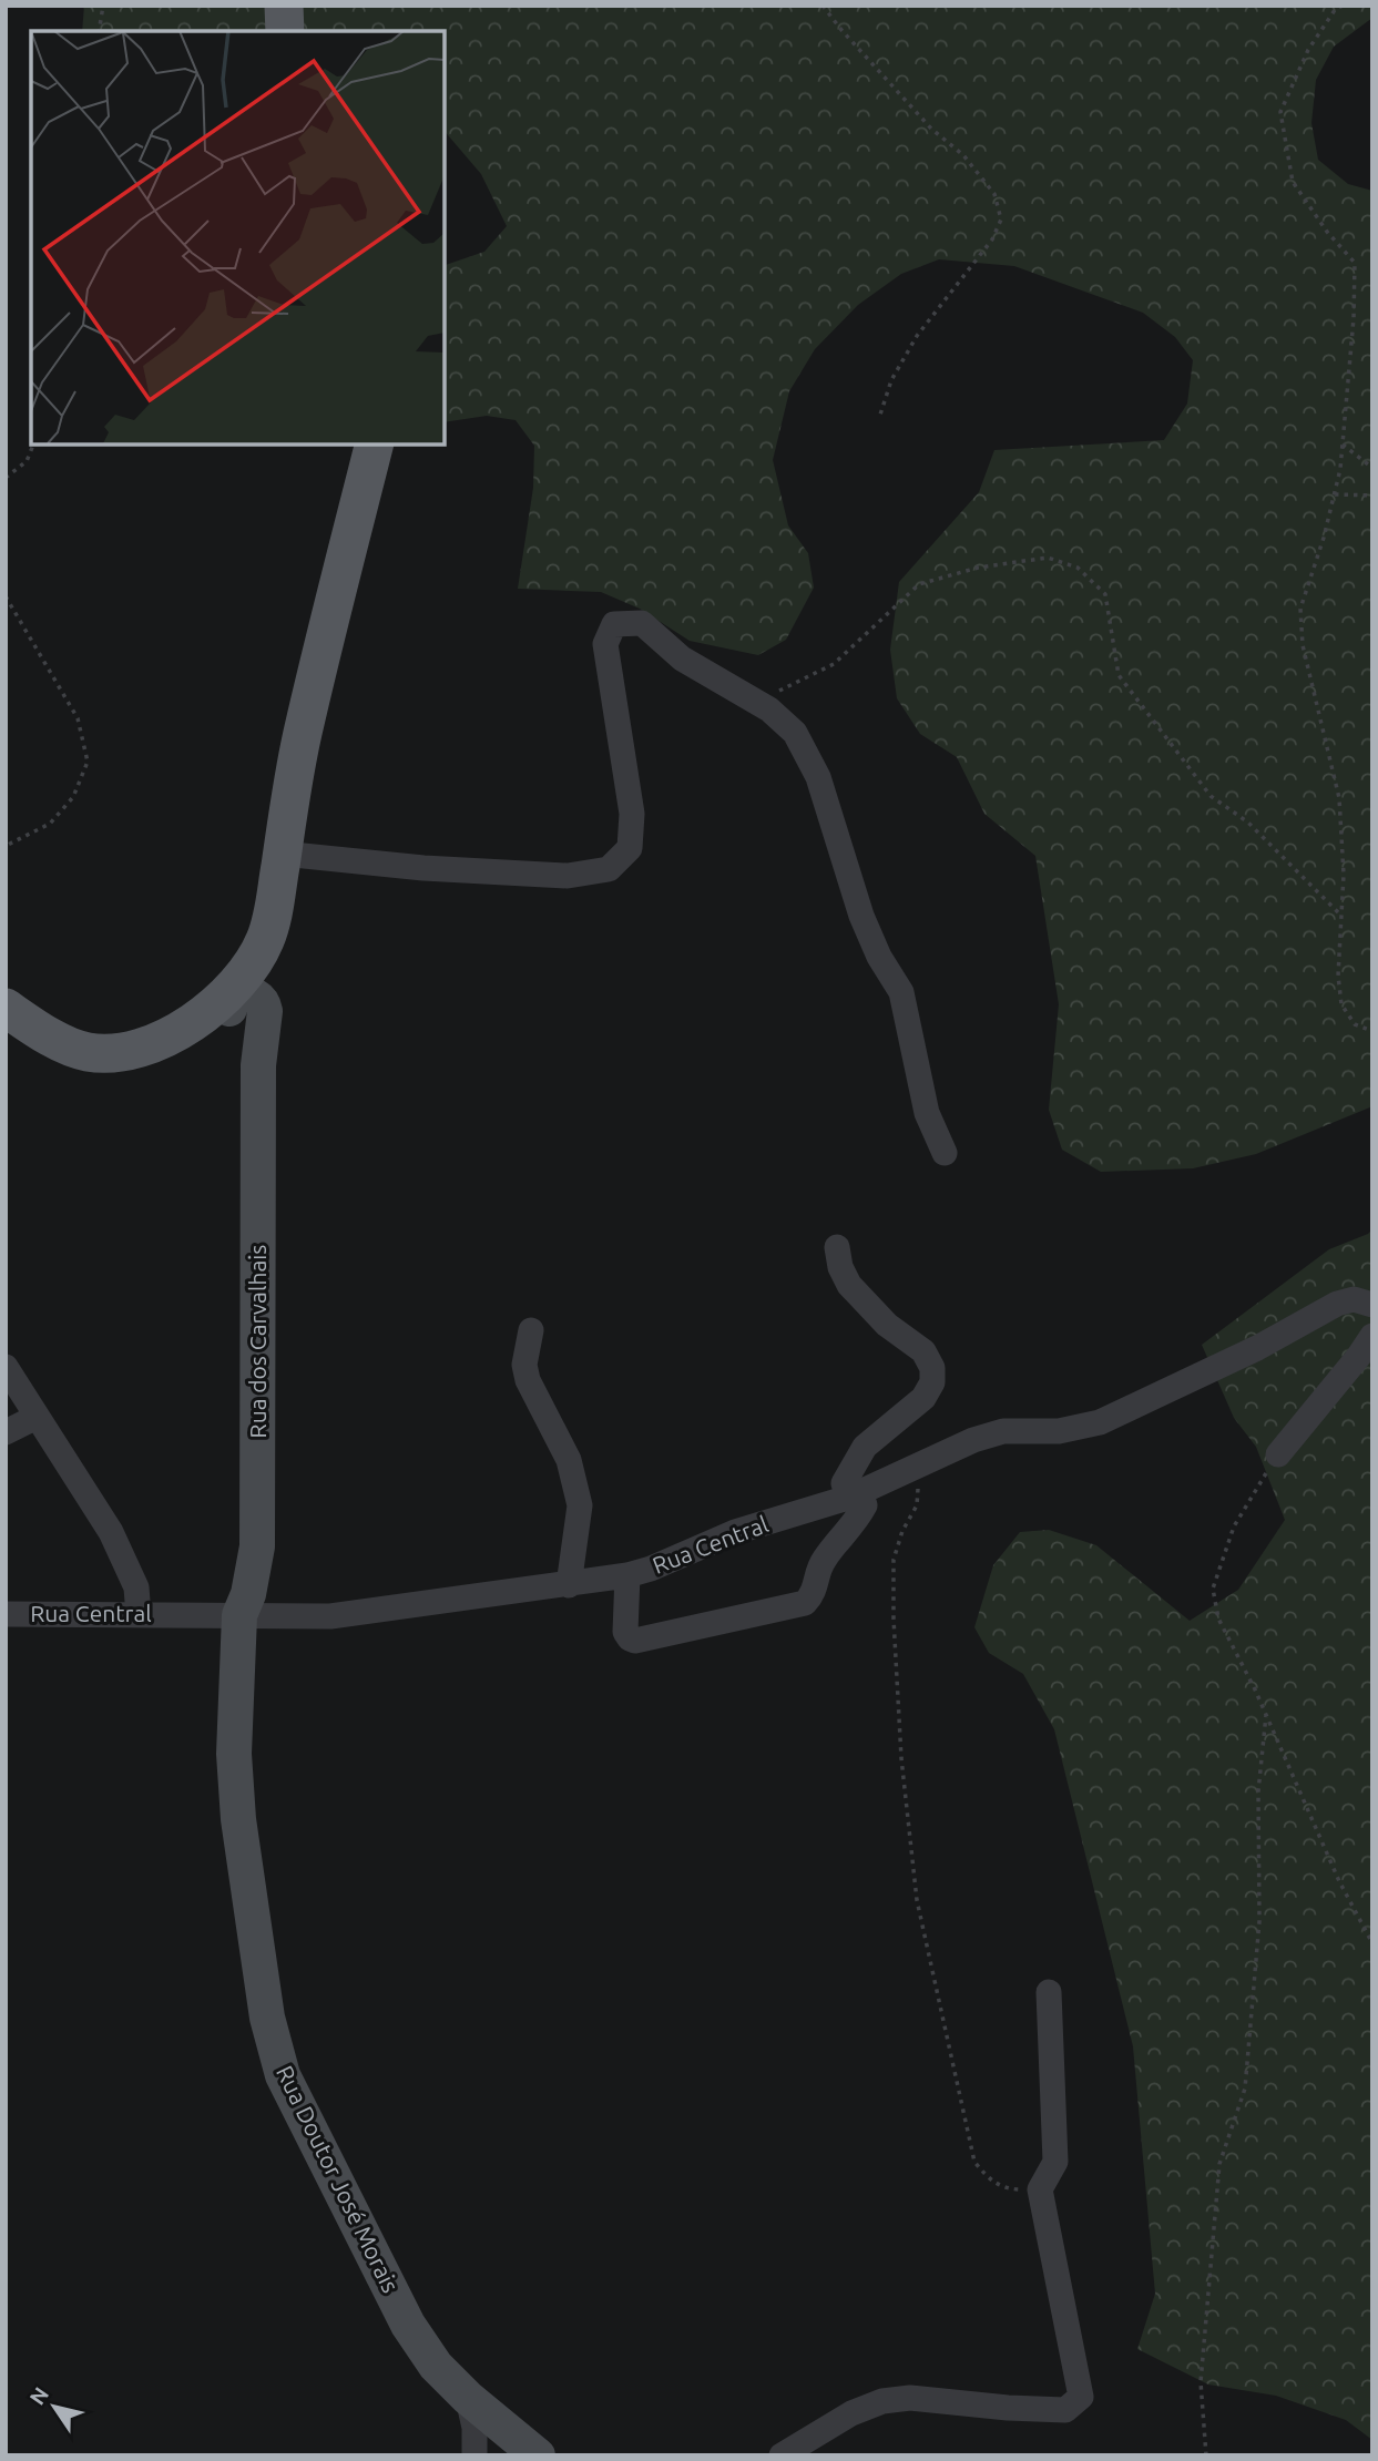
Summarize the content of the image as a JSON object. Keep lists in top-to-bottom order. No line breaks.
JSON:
{"streets":{"main road":["Rua dos Carvalhais","Rua Doutor José Morais"],"street":["Rua Central"]},"crossings":[["Rua dos Carvalhais","Rua Central"],["Rua dos Carvalhais","Rua Doutor José Morais"],["Rua Central","Rua Doutor José Morais"]],"north":"top left"}
